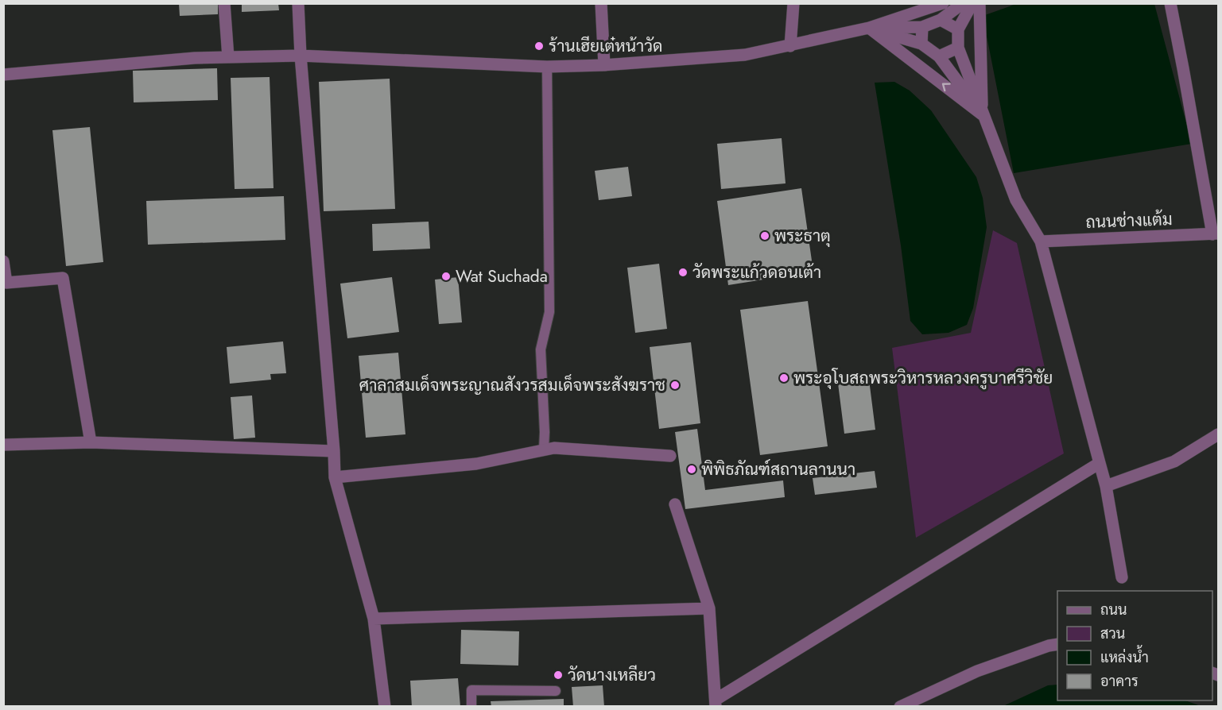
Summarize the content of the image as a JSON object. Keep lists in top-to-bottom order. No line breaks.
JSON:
{"streets":{"street":["ถนนช่างแต้ม"]},"places":["ร้านเฮียเต๋หน้าวัด","พระธาตุ","วัดพระแก้วดอนเต้า","Wat Suchada","พระอุโบสถพระวิหารหลวงครูบาศรีวิชัย","ศาลาสมเด็จพระญาณสังวรสมเด็จพระสังฆราช","พิพิธภัณฑ์สถานลานนา","วัดนางเหลียว"],"legend":["ถนน","สวน","แหล่งน้ำ","อาคาร"]}
